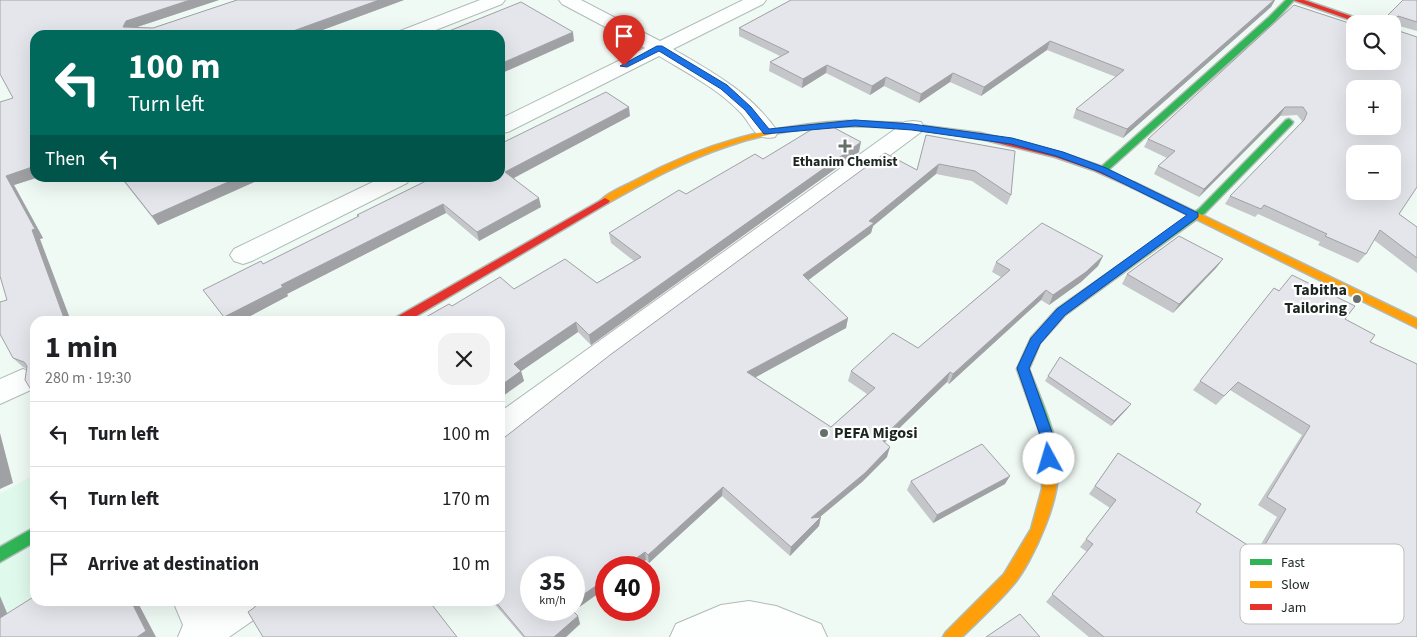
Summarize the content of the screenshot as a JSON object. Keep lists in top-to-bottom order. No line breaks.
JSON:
{"places":{"health":["Ethanim Chemist"],"other":["Tabitha Tailoring","PEFA Migosi"]},"legend":["Fast","Slow","Jam"],"page":{"map_buttons":["+","−"],"turn":["100 m","Turn left"],"then":"Then","heading":["1 min","280 m · 19:30"],"list":[{"name":"Turn left","value":"100 m"},{"name":"Turn left","value":"170 m"},{"name":"Arrive at destination","value":"10 m"}],"speed":"35 km/h","limit":"40"}}
